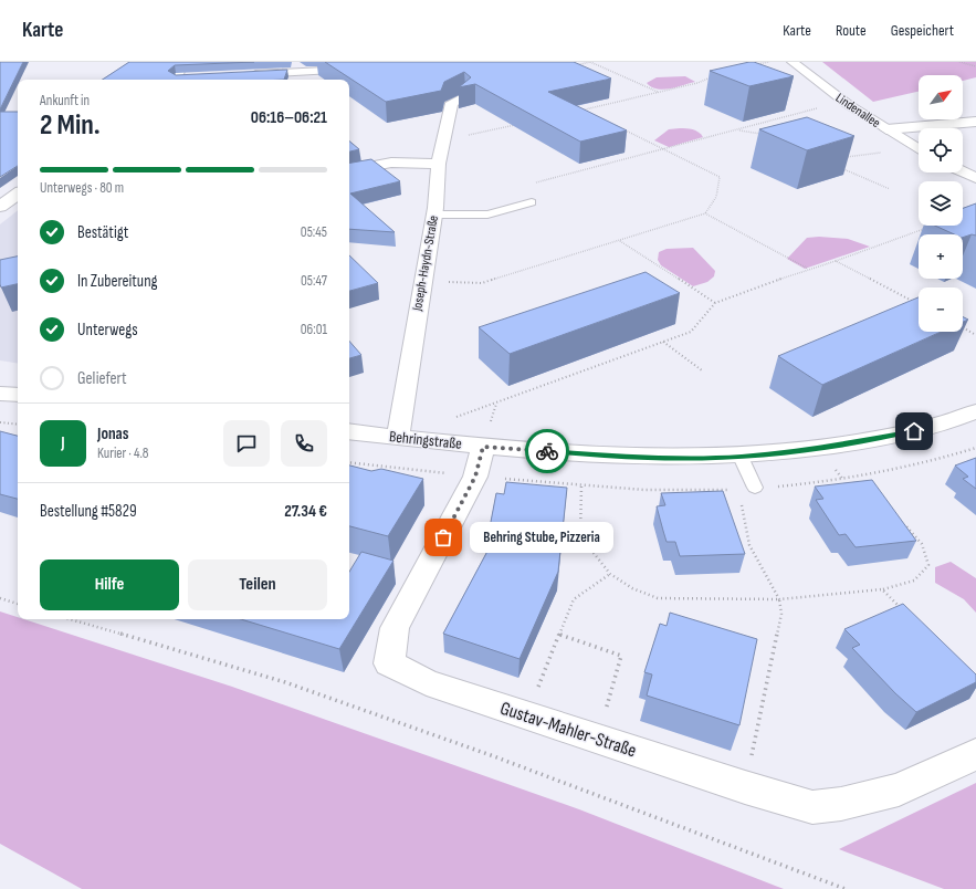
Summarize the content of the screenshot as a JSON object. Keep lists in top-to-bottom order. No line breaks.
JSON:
{"streets":{"street":["Lindenallee","Joseph-Haydn-Straße","Behringstraße","Gustav-Mahler-Straße"]},"crossings":[["Joseph-Haydn-Straße","Behringstraße"],["Behringstraße","Gustav-Mahler-Straße"]],"places":["Behring Stube, Pizzeria"],"north":"top right","page":{"header":"Karte","nav":["Karte","Route","Gespeichert"],"map_buttons":["+","−"],"heading":["2 Min.","Ankunft in","06:16–06:21"],"panel":["Jonas","Kurier · 4.8","Bestellung #5829","27.34 €"],"bar":"Unterwegs · 80 m","list":[["Bestätigt","05:45"],["In Zubereitung","05:47"],["Unterwegs","06:01"],"Geliefert"],"round":"J","bubble":"Behring Stube, Pizzeria","buttons":["Hilfe","Teilen"]}}
